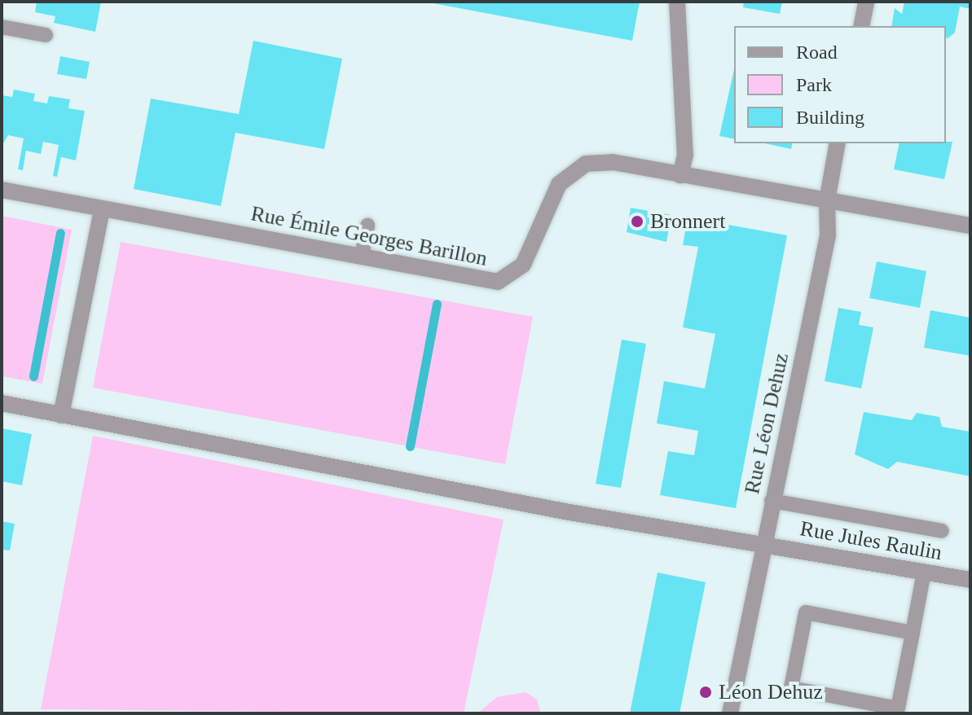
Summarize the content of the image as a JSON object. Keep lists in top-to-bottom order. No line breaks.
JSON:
{"streets":{"street":["Rue Émile Georges Barillon","Rue Léon Dehuz","Rue Jules Raulin"]},"crossings":[["Rue Émile Georges Barillon","Rue Léon Dehuz"],["Rue Léon Dehuz","Rue Jules Raulin"]],"places":["Bronnert","Léon Dehuz"],"legend":["Road","Park","Building"]}
